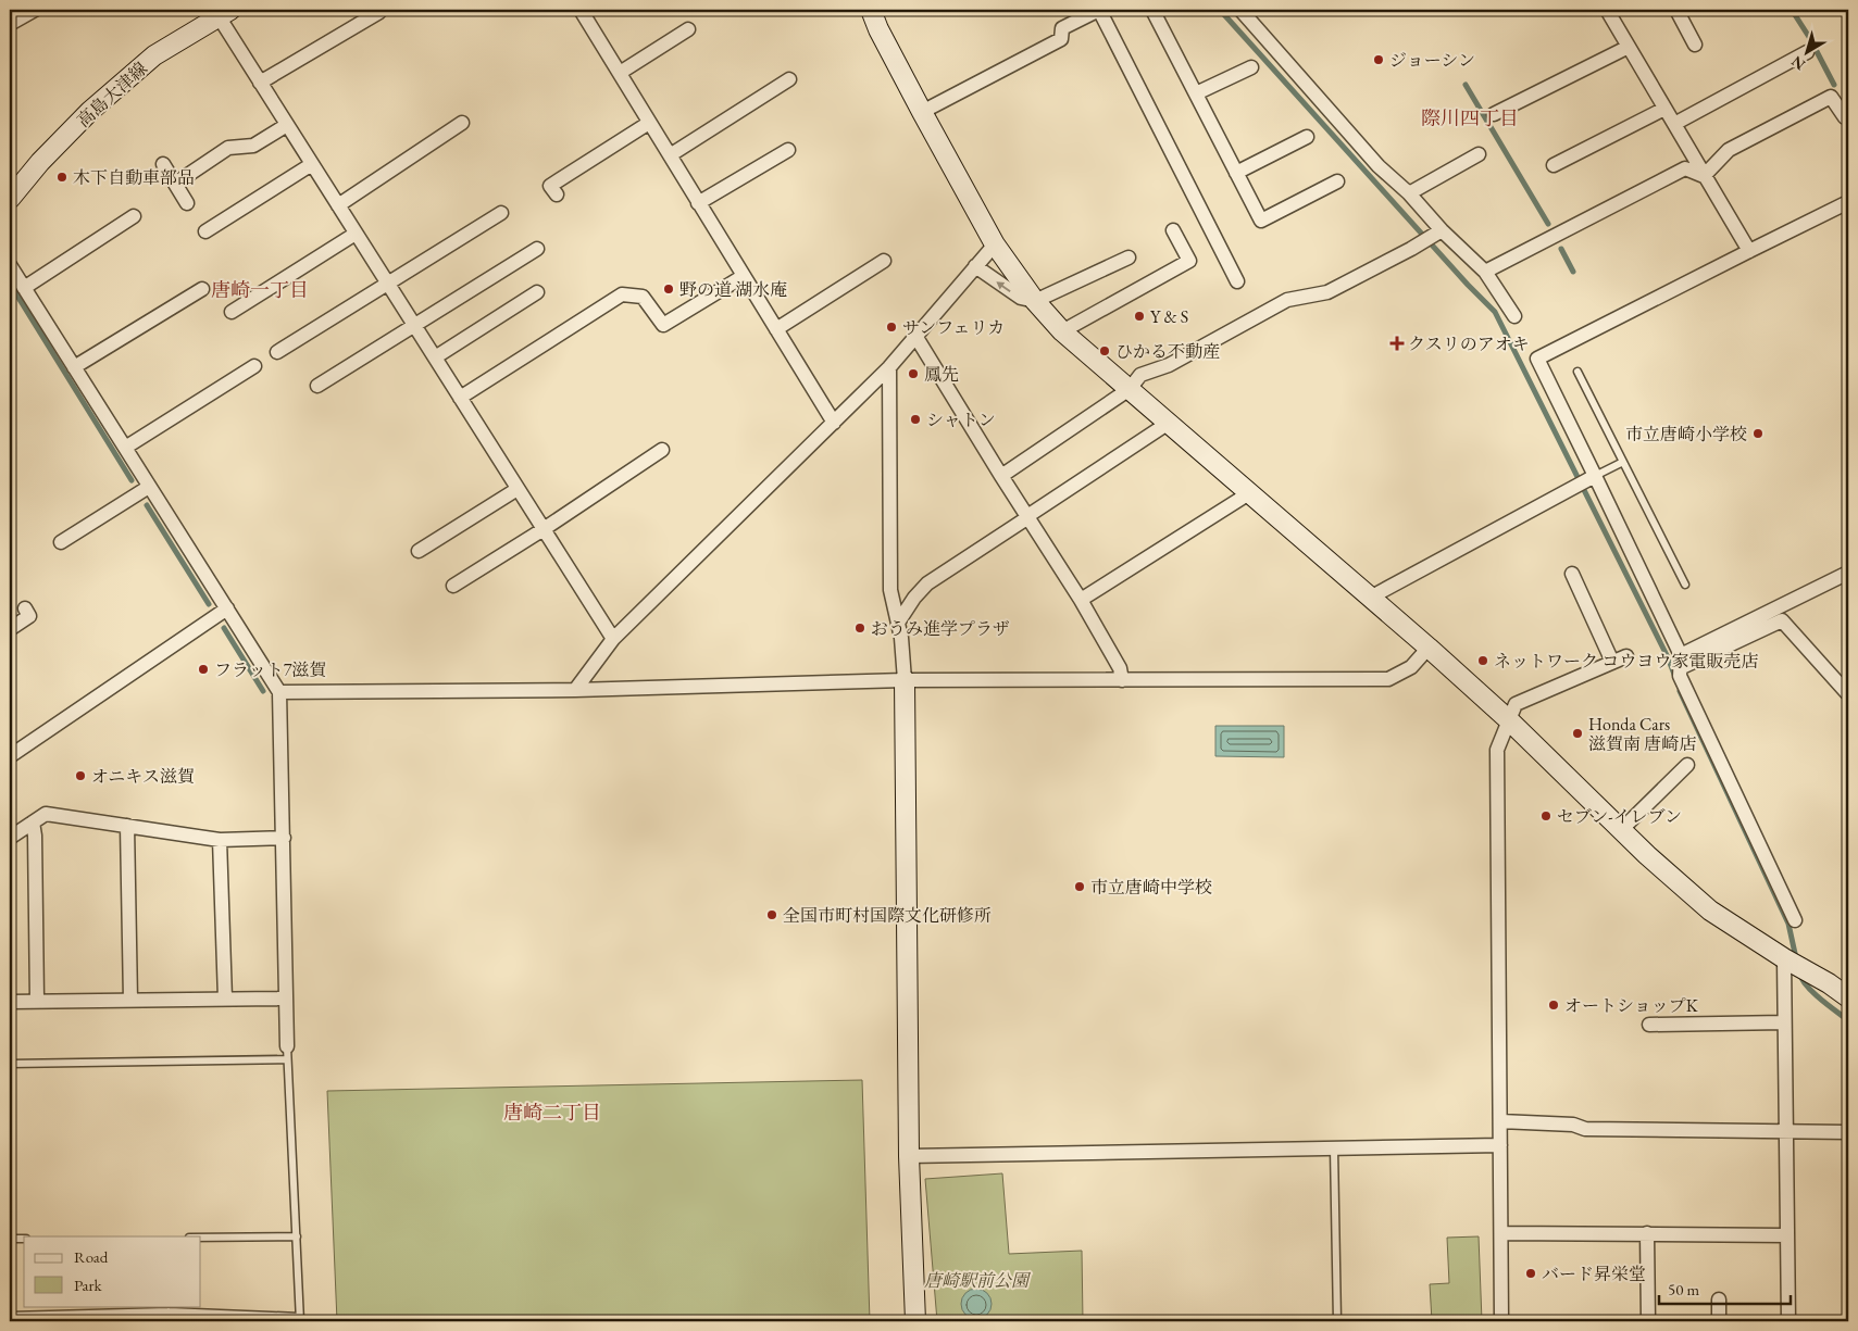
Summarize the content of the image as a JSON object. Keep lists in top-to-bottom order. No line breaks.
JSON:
{"streets":{"street":["高島大津線"]},"districts":["際川四丁目","唐崎一丁目","唐崎二丁目"],"parks":["唐崎駅前公園"],"places":{"other":["ジョーシン","木下自動車部品","野の道 湖水庵","Y & S","サンフェリカ","ひかる不動産","鳳先","シャトン","市立唐崎小学校","おうみ進学プラザ","ネットワーク コウヨウ家電販売店","フラット7滋賀","Honda Cars 滋賀南 唐崎店","オニキス滋賀","セブン-イレブン","市立唐崎中学校","全国市町村国際文化研修所","オートショップK","バード昇栄堂"],"health":["クスリのアオキ"]},"legend":["Road","Park"],"scale_bar":"50 m","north":"bottom left"}
